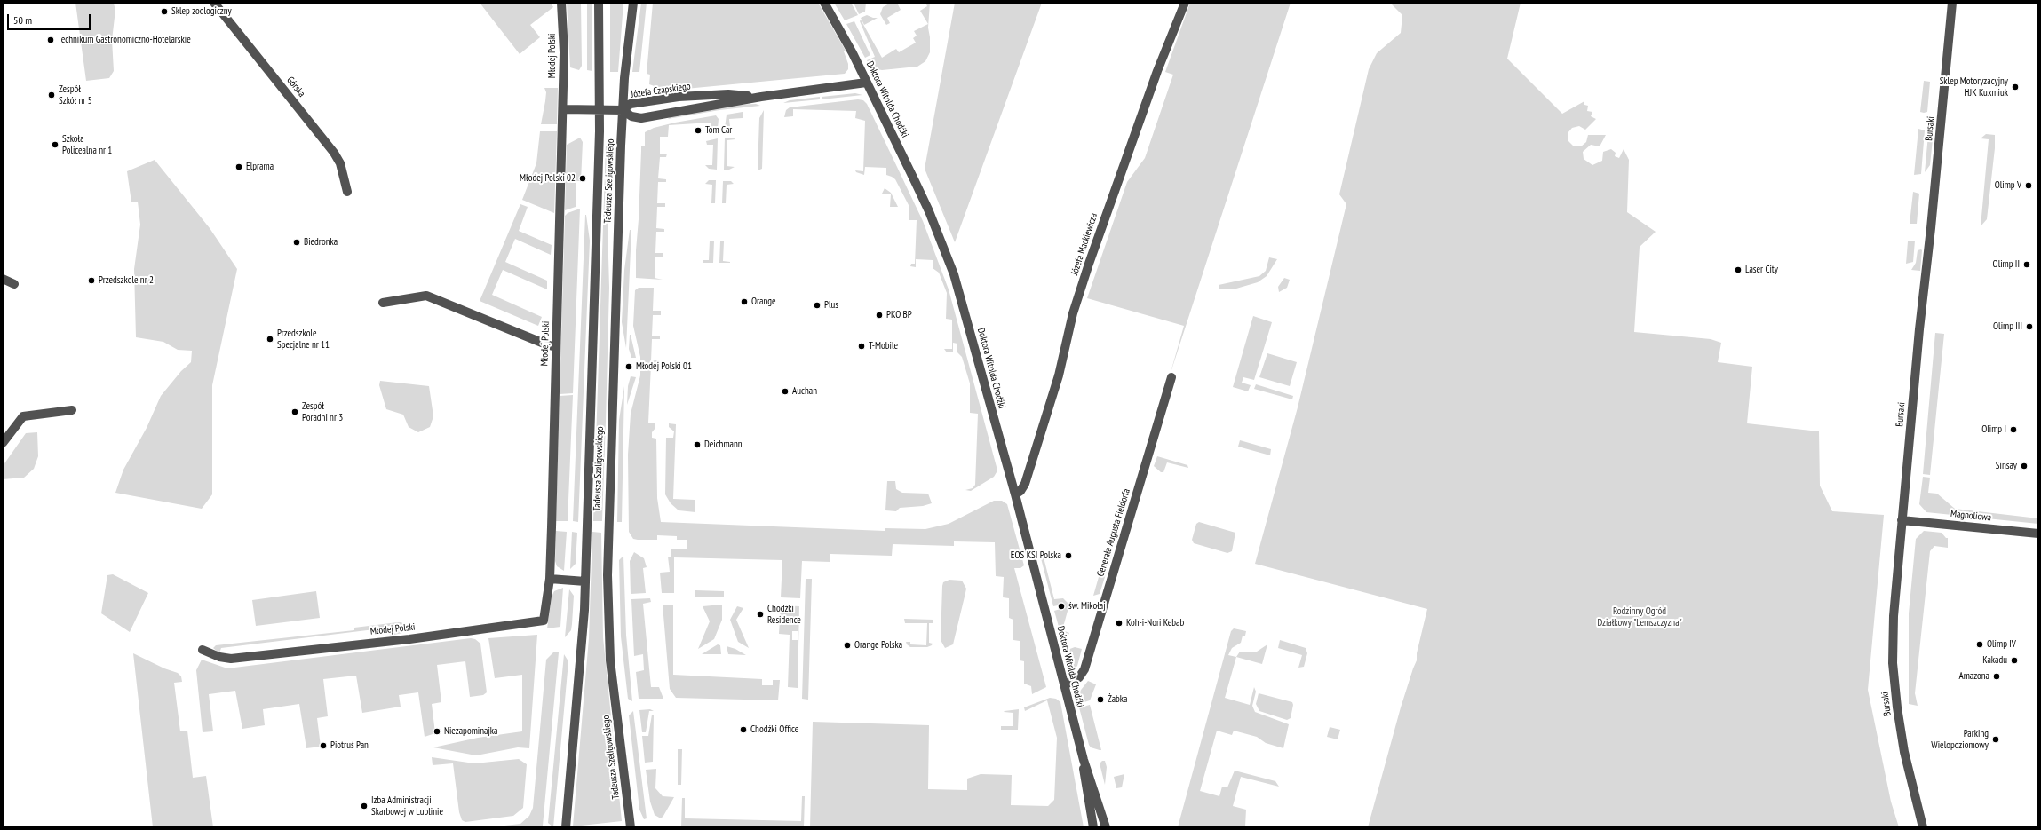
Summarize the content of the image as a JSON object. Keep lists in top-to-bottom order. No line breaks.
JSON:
{"streets":{"street":["Młodej Polski","Górska","Józefa Czapskiego","Doktora Witolda Chodźki","Bursaki","Tadeusza Szeligowskiego","Józefa Mackiewicza","Magnoliowa","Generała Augusta Fieldorfa"]},"crossings":[["Józefa Czapskiego","Doktora Witolda Chodźki"],["Józefa Czapskiego","Tadeusza Szeligowskiego"],["Doktora Witolda Chodźki","Józefa Mackiewicza"],["Doktora Witolda Chodźki","Generała Augusta Fieldorfa"],["Bursaki","Magnoliowa"]],"parks":["Rodzinny Ogród Działkowy \"Lemszczyzna\""],"places":["Sklep zoologiczny","Technikum Gastronomiczno-Hotelarskie","Sklep Motoryzacyjny HJK Kuxmiuk","Zespół Szkół nr 5","Tom Car","Szkoła Policealna nr 1","Elprama","Młodej Polski 02","Olimp V","Biedronka","Olimp II","Laser City","Przedszkole nr 2","Orange","Plus","PKO BP","Olimp III","Przedszkole Specjalne nr 11","T-Mobile","Młodej Polski 01","Auchan","Zespół Poradni nr 3","Olimp I","Deichmann","Sinsay","EOS KSI Polska","św. Mikołaj","Chodźki Residence","Koh-i-Nori Kebab","Olimp IV","Orange Polska","Kakadu","Amazona","Żabka","Chodźki Office","Niezapominajka","Parking Wielopoziomowy","Piotruś Pan","Izba Administracji Skarbowej w Lublinie"],"scale_bar":"50 m"}
